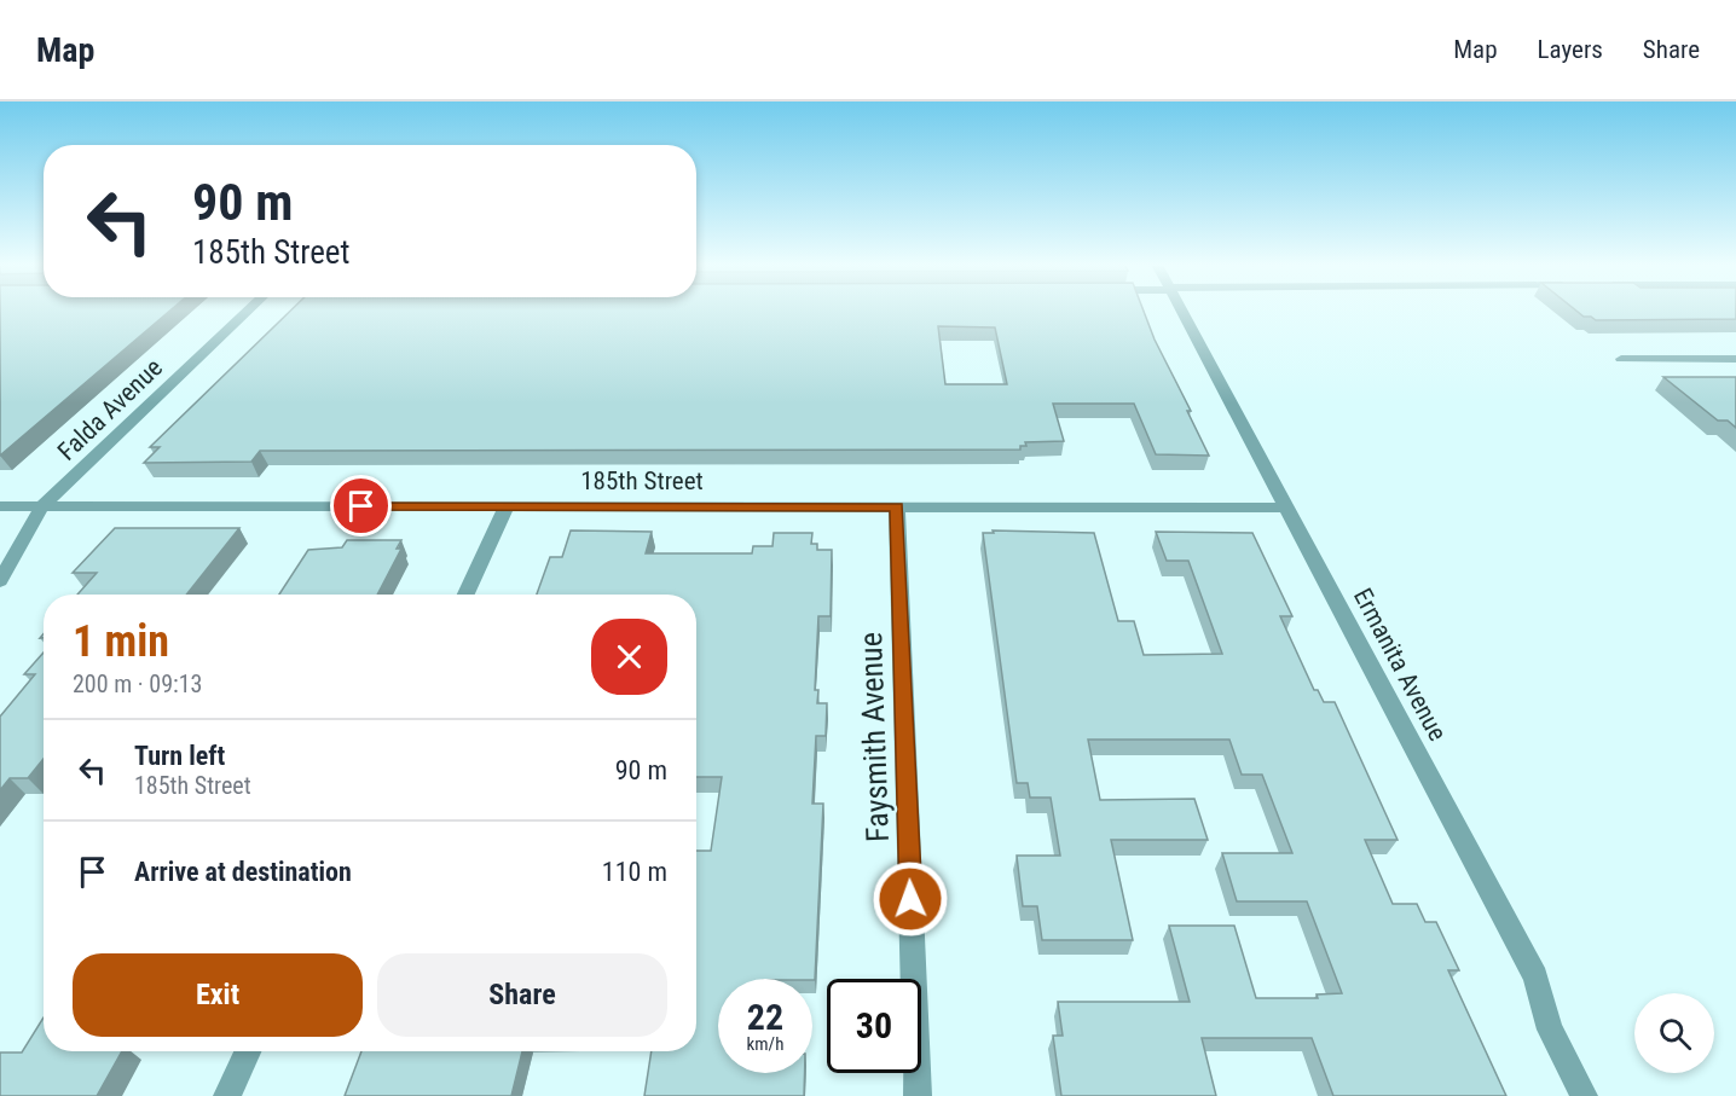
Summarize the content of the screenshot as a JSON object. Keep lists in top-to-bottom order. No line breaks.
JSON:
{"streets":{"street":["Falda Avenue","185th Street","Ermanita Avenue","Faysmith Avenue"]},"crossings":[["Falda Avenue","185th Street"],["185th Street","Ermanita Avenue"],["185th Street","Faysmith Avenue"]],"page":{"header":"Map","nav":["Map","Layers","Share"],"turn":["90 m","185th Street"],"heading":["1 min","200 m · 09:13"],"list":[{"name":"Turn left","note":"185th Street","value":"90 m"},{"name":"Arrive at destination","value":"110 m"}],"buttons":["Exit","Share"],"speed":"22 km/h","limit":"30"}}
